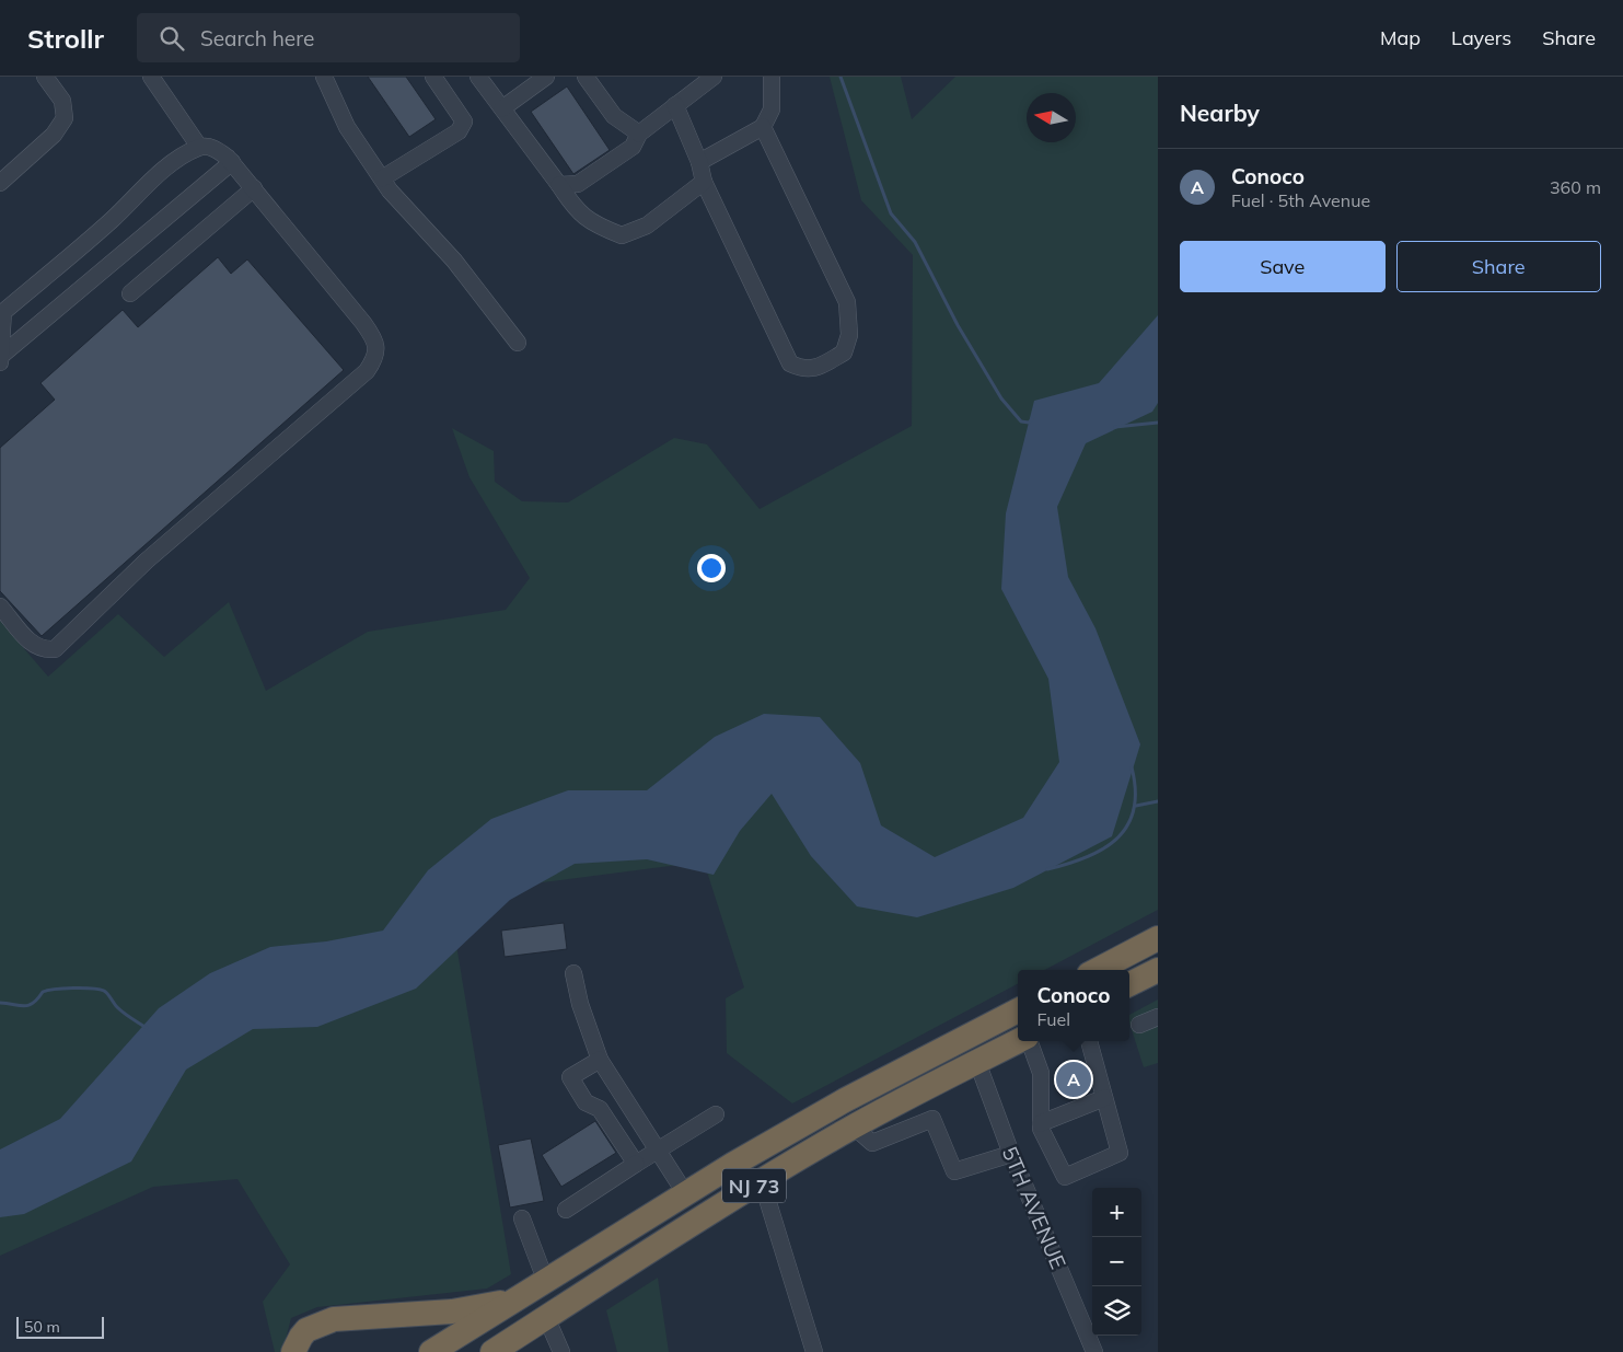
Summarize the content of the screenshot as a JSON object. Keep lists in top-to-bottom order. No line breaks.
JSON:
{"streets":{"highway":["NJ 73"],"street":["5TH AVENUE"]},"crossings":[["NJ 73","5TH AVENUE"]],"scale_bar":"50 m","north":"left","page":{"header":"Strollr","search":"Search here","nav":["Map","Layers","Share"],"heading":"Nearby","list":[{"mark":"A","name":"Conoco","note":"Fuel · 5th Avenue","value":"360 m"}],"buttons":["Save","Share"],"popup":["Conoco","Fuel"],"pins":"A","map_buttons":["+","−"],"scale":"50 m"}}
